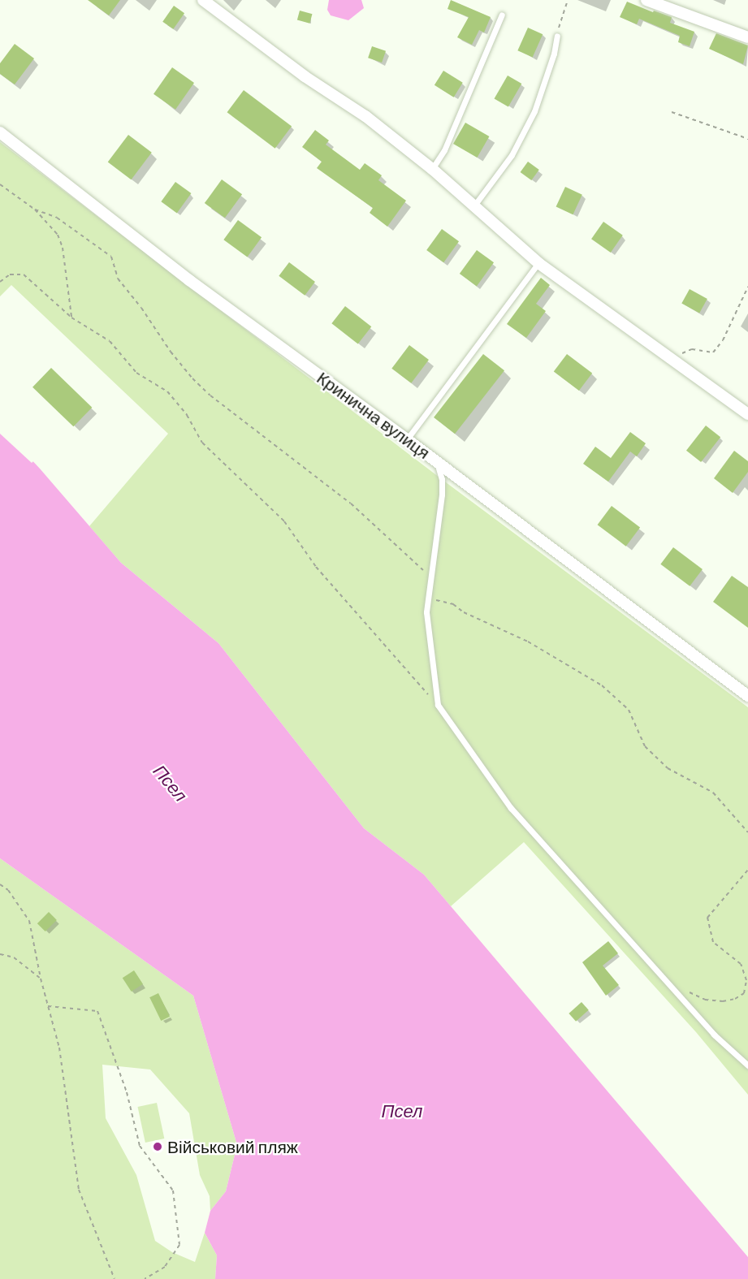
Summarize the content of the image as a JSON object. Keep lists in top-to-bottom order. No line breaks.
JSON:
{"streets":{"street":["Кринична вулиця"]},"water":["Псел"],"places":["Військовий пляж"]}
